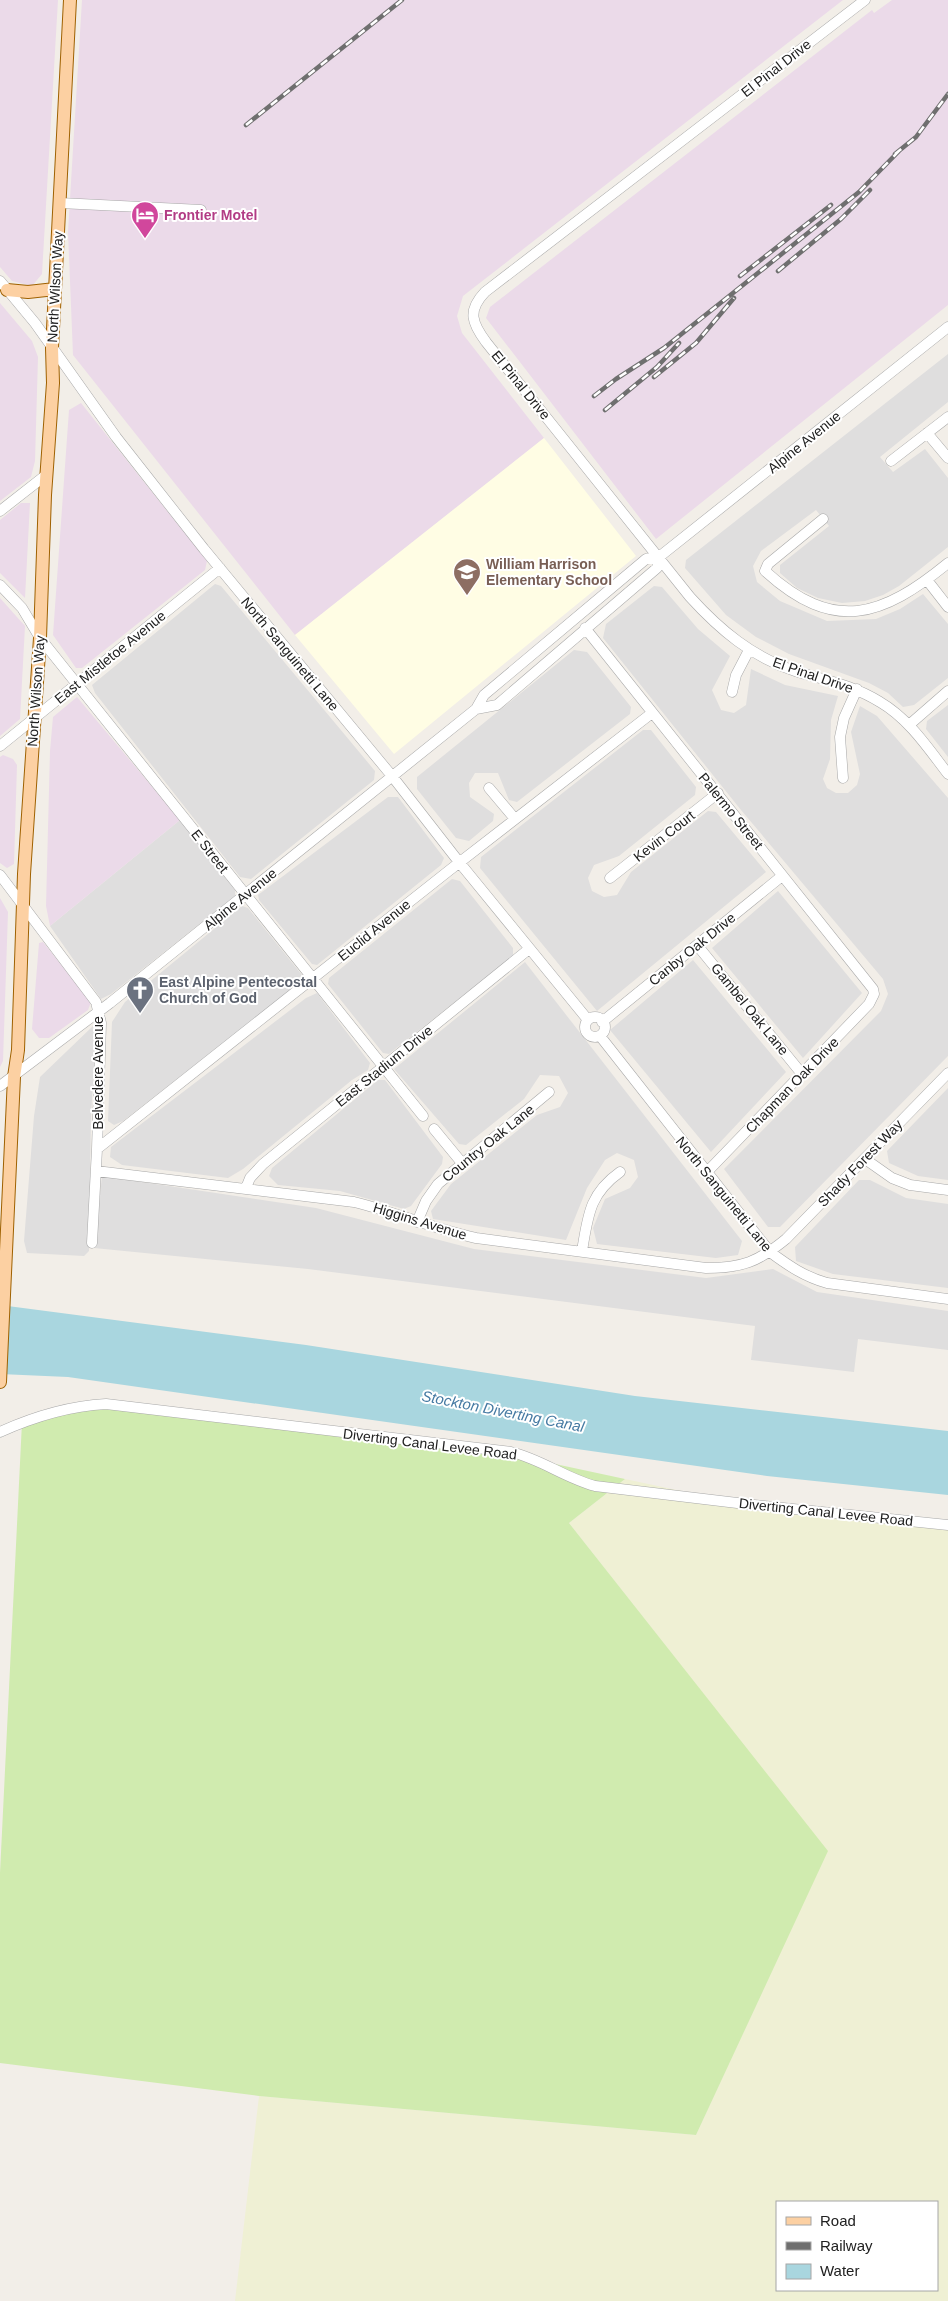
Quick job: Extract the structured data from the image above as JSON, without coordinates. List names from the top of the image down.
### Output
{
  "streets": {
    "main road": ["North Wilson Way"],
    "street": [
      "El Pinal Drive",
      "Alpine Avenue",
      "North Sanguinetti Lane",
      "East Mistletoe Avenue",
      "Palermo Street",
      "Kevin Court",
      "E Street",
      "Euclid Avenue",
      "Canby Oak Drive",
      "Gambel Oak Lane",
      "East Stadium Drive",
      "Belvedere Avenue",
      "Chapman Oak Drive",
      "Country Oak Lane",
      "Shady Forest Way",
      "Higgins Avenue",
      "Diverting Canal Levee Road"
    ]
  },
  "crossings": [
    ["El Pinal Drive", "Alpine Avenue"],
    ["North Wilson Way", "Alpine Avenue"],
    ["North Wilson Way", "North Sanguinetti Lane"],
    ["North Wilson Way", "East Mistletoe Avenue"],
    ["North Wilson Way", "E Street"],
    ["North Wilson Way", "Belvedere Avenue"],
    ["Alpine Avenue", "North Sanguinetti Lane"],
    ["Alpine Avenue", "Palermo Street"],
    ["Alpine Avenue", "E Street"],
    ["Alpine Avenue", "Belvedere Avenue"],
    ["North Sanguinetti Lane", "East Mistletoe Avenue"],
    ["North Sanguinetti Lane", "Euclid Avenue"],
    ["North Sanguinetti Lane", "Canby Oak Drive"],
    ["North Sanguinetti Lane", "East Stadium Drive"],
    ["North Sanguinetti Lane", "Chapman Oak Drive"],
    ["North Sanguinetti Lane", "Shady Forest Way"],
    ["North Sanguinetti Lane", "Higgins Avenue"],
    ["East Mistletoe Avenue", "E Street"],
    ["Palermo Street", "Kevin Court"],
    ["Palermo Street", "Euclid Avenue"],
    ["Palermo Street", "Canby Oak Drive"],
    ["Palermo Street", "Chapman Oak Drive"],
    ["E Street", "Euclid Avenue"],
    ["E Street", "East Stadium Drive"],
    ["Euclid Avenue", "Belvedere Avenue"],
    ["Canby Oak Drive", "Gambel Oak Lane"],
    ["Gambel Oak Lane", "Chapman Oak Drive"],
    ["East Stadium Drive", "Higgins Avenue"],
    ["Belvedere Avenue", "Higgins Avenue"],
    ["Country Oak Lane", "Higgins Avenue"],
    ["Shady Forest Way", "Higgins Avenue"]
  ],
  "water": ["Stockton Diverting Canal"],
  "places": {
    "hotel": ["Frontier Motel"],
    "school or university": ["William Harrison Elementary School"],
    "church": ["East Alpine Pentecostal Church of God"]
  },
  "legend": ["Road", "Railway", "Water"]
}
